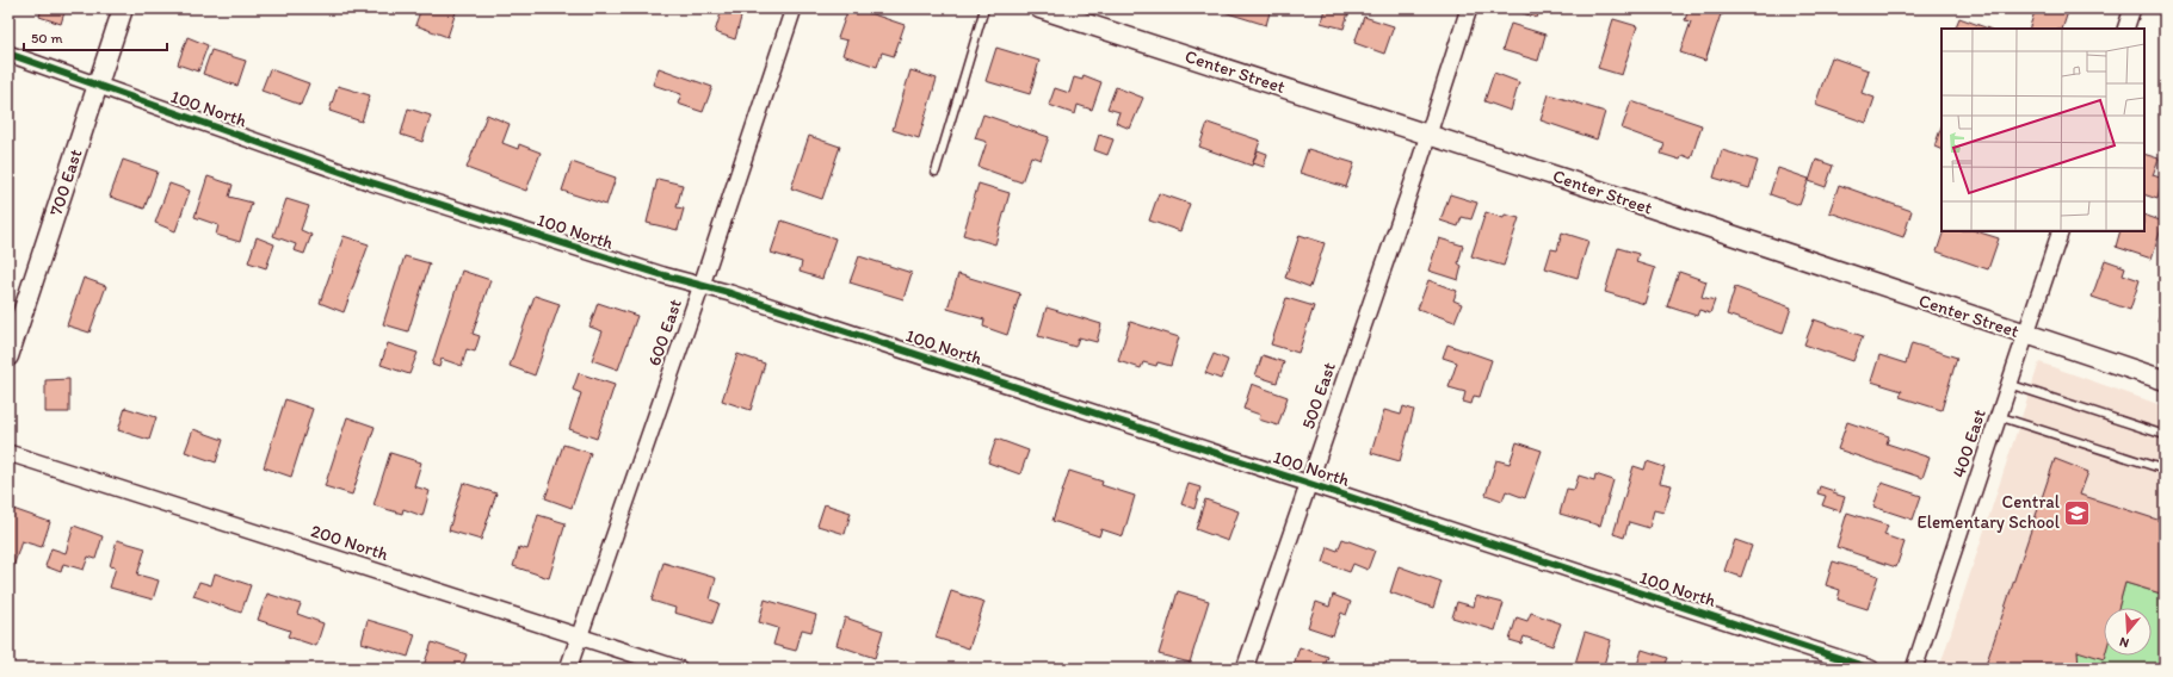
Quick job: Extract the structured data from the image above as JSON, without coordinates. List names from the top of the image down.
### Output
{
  "streets": {
    "street": [
      "Center Street",
      "100 North",
      "700 East",
      "600 East",
      "500 East",
      "400 East",
      "200 North"
    ]
  },
  "crossings": [
    ["Center Street", "500 East"],
    ["Center Street", "400 East"],
    ["100 North", "700 East"],
    ["100 North", "600 East"],
    ["100 North", "500 East"],
    ["600 East", "200 North"]
  ],
  "places": {
    "school or university": ["Central Elementary School"]
  },
  "scale_bar": "50 m",
  "north": "bottom"
}
